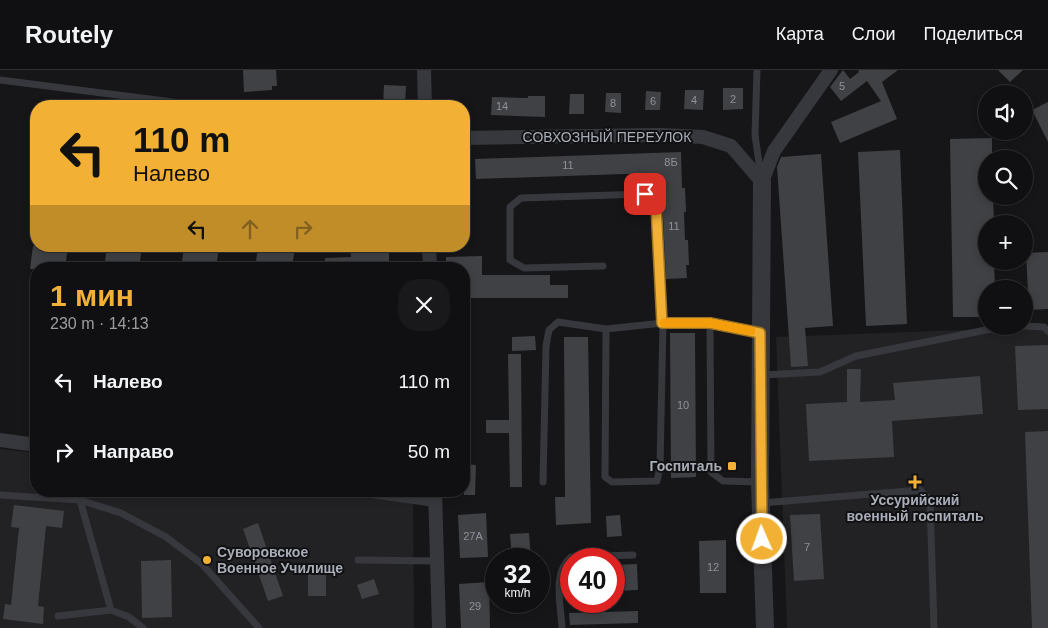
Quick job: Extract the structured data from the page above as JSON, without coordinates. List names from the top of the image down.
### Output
{
  "streets": {
    "street": ["СОВХОЗНЫЙ ПЕРЕУЛОК"]
  },
  "places": {
    "transit": ["Госпиталь"],
    "health": ["Уссурийский военный госпиталь"],
    "other": ["Суворовское Военное Училище"]
  },
  "house_numbers": [
    "5",
    "2",
    "4",
    "6",
    "8",
    "14",
    "8Б",
    "11",
    "11",
    "10",
    "27А",
    "7",
    "12",
    "29"
  ],
  "page": {
    "header": "Routely",
    "nav": ["Карта", "Слои", "Поделиться"],
    "map_buttons": ["+", "−"],
    "turn": ["110 m", "Налево"],
    "heading": ["1 мин", "230 m · 14:13"],
    "list": [
      {
        "name": "Налево",
        "value": "110 m"
      },
      {
        "name": "Направо",
        "value": "50 m"
      }
    ],
    "speed": "32 km/h",
    "limit": "40"
  }
}
